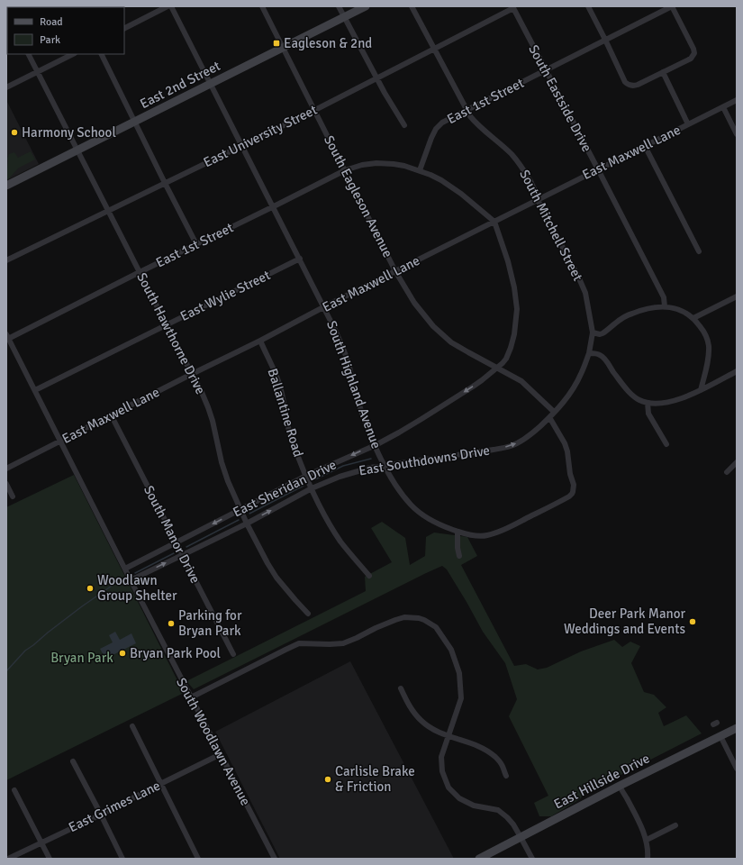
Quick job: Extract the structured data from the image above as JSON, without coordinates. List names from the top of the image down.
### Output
{
  "streets": {
    "street": [
      "East 2nd Street",
      "South Eastside Drive",
      "East 1st Street",
      "East University Street",
      "East Maxwell Lane",
      "South Eagleson Avenue",
      "South Mitchell Street",
      "East Wylie Street",
      "South Hawthorne Drive",
      "South Highland Avenue",
      "Ballantine Road",
      "East Southdowns Drive",
      "East Sheridan Drive",
      "South Manor Drive",
      "South Woodlawn Avenue",
      "East Hillside Drive",
      "East Grimes Lane"
    ]
  },
  "crossings": [
    ["East 2nd Street", "South Eagleson Avenue"],
    ["East 2nd Street", "South Hawthorne Drive"],
    ["East 2nd Street", "South Highland Avenue"],
    ["South Eastside Drive", "East 1st Street"],
    ["South Eastside Drive", "East University Street"],
    ["South Eastside Drive", "East Maxwell Lane"],
    ["South Eastside Drive", "South Mitchell Street"],
    ["South Eastside Drive", "East Southdowns Drive"],
    ["East 1st Street", "East Maxwell Lane"],
    ["East 1st Street", "South Eagleson Avenue"],
    ["East 1st Street", "South Mitchell Street"],
    ["East 1st Street", "South Hawthorne Drive"],
    ["East 1st Street", "South Highland Avenue"],
    ["East 1st Street", "East Sheridan Drive"],
    ["East 1st Street", "South Woodlawn Avenue"],
    ["East University Street", "South Eagleson Avenue"],
    ["East University Street", "South Mitchell Street"],
    ["East University Street", "South Hawthorne Drive"],
    ["East University Street", "South Highland Avenue"],
    ["East Maxwell Lane", "South Eagleson Avenue"],
    ["East Maxwell Lane", "South Mitchell Street"],
    ["East Maxwell Lane", "South Hawthorne Drive"],
    ["East Maxwell Lane", "South Highland Avenue"],
    ["East Maxwell Lane", "Ballantine Road"],
    ["East Maxwell Lane", "East Sheridan Drive"],
    ["East Maxwell Lane", "South Manor Drive"],
    ["East Maxwell Lane", "South Woodlawn Avenue"],
    ["South Eagleson Avenue", "East Southdowns Drive"],
    ["South Eagleson Avenue", "East Sheridan Drive"],
    ["South Mitchell Street", "East Southdowns Drive"],
    ["East Wylie Street", "South Hawthorne Drive"],
    ["East Wylie Street", "South Highland Avenue"],
    ["East Wylie Street", "South Woodlawn Avenue"],
    ["South Hawthorne Drive", "East Southdowns Drive"],
    ["South Hawthorne Drive", "East Sheridan Drive"],
    ["South Highland Avenue", "East Southdowns Drive"],
    ["South Highland Avenue", "East Sheridan Drive"],
    ["Ballantine Road", "East Southdowns Drive"],
    ["Ballantine Road", "East Sheridan Drive"],
    ["East Southdowns Drive", "South Manor Drive"],
    ["East Southdowns Drive", "South Woodlawn Avenue"],
    ["East Sheridan Drive", "South Manor Drive"],
    ["East Sheridan Drive", "South Woodlawn Avenue"],
    ["South Woodlawn Avenue", "East Grimes Lane"]
  ],
  "one_way": ["East Southdowns Drive", "East Sheridan Drive"],
  "parks": ["Bryan Park"],
  "places": {
    "transit": ["Eagleson & 2nd"],
    "other": [
      "Harmony School",
      "Woodlawn Group Shelter",
      "Deer Park Manor Weddings and Events",
      "Parking for Bryan Park",
      "Bryan Park Pool",
      "Carlisle Brake & Friction"
    ]
  },
  "legend": ["Road", "Park"]
}
